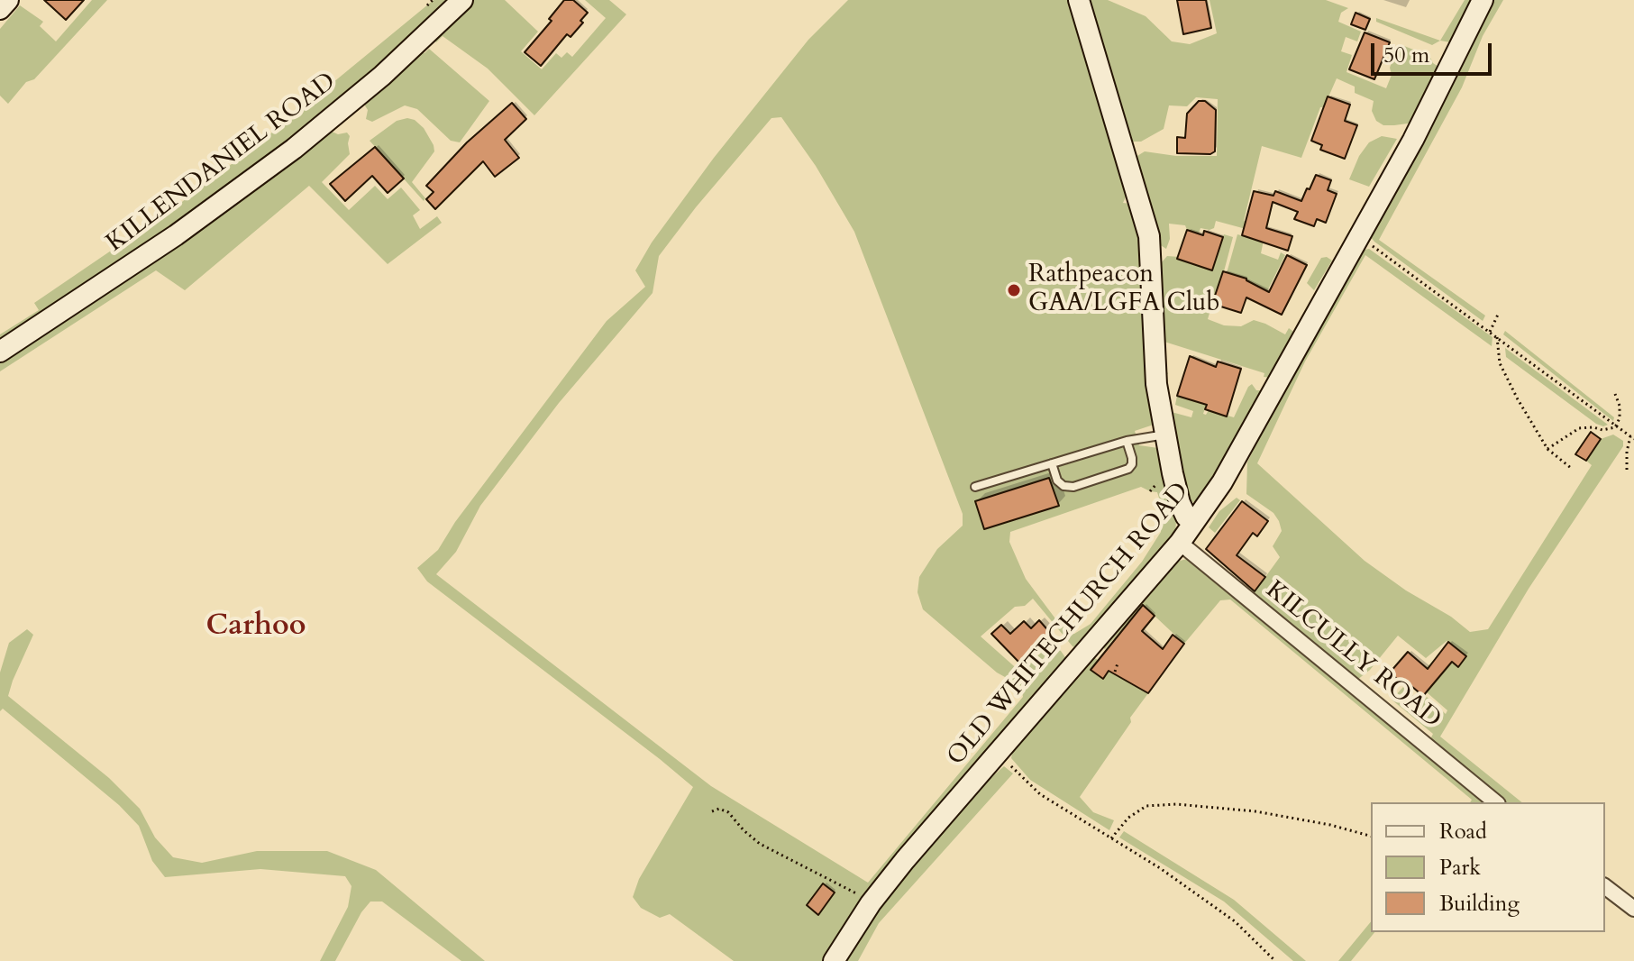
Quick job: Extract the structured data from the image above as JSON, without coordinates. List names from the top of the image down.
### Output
{
  "streets": {
    "street": ["KILLENDANIEL ROAD", "OLD WHITECHURCH ROAD", "KILCULLY ROAD"]
  },
  "crossings": [
    ["OLD WHITECHURCH ROAD", "KILCULLY ROAD"]
  ],
  "districts": ["Carhoo"],
  "places": ["Rathpeacon GAA/LGFA Club"],
  "legend": ["Road", "Park", "Building"],
  "scale_bar": "50 m"
}
